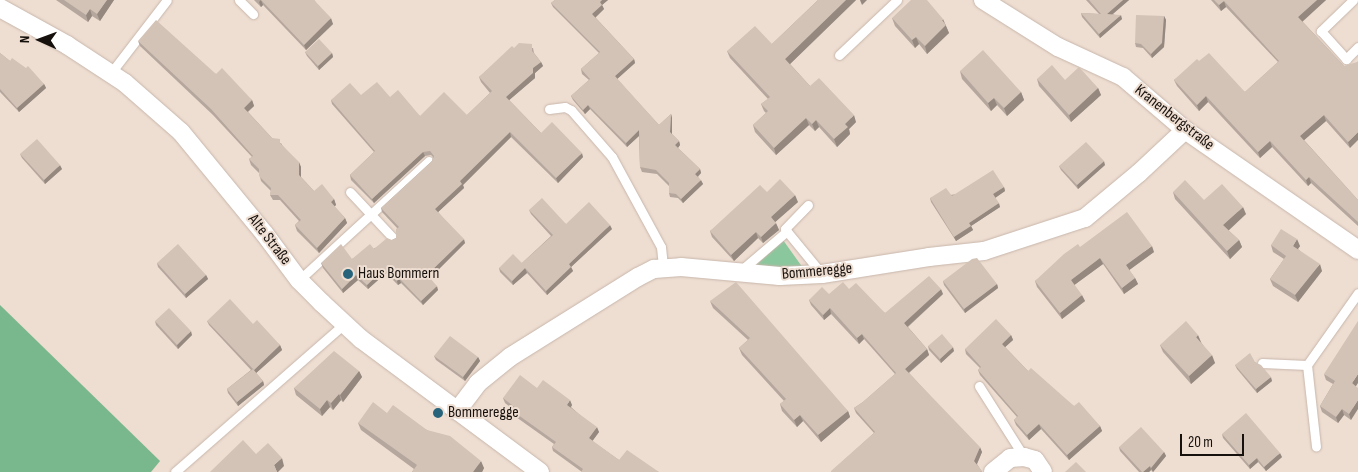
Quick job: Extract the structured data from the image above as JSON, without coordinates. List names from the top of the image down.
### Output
{
  "streets": {
    "street": ["Kranenbergstraße", "Alte Straße", "Bommeregge"]
  },
  "crossings": [
    ["Kranenbergstraße", "Bommeregge"],
    ["Alte Straße", "Bommeregge"]
  ],
  "places": ["Haus Bommern", "Bommeregge"],
  "scale_bar": "20 m",
  "north": "left"
}
